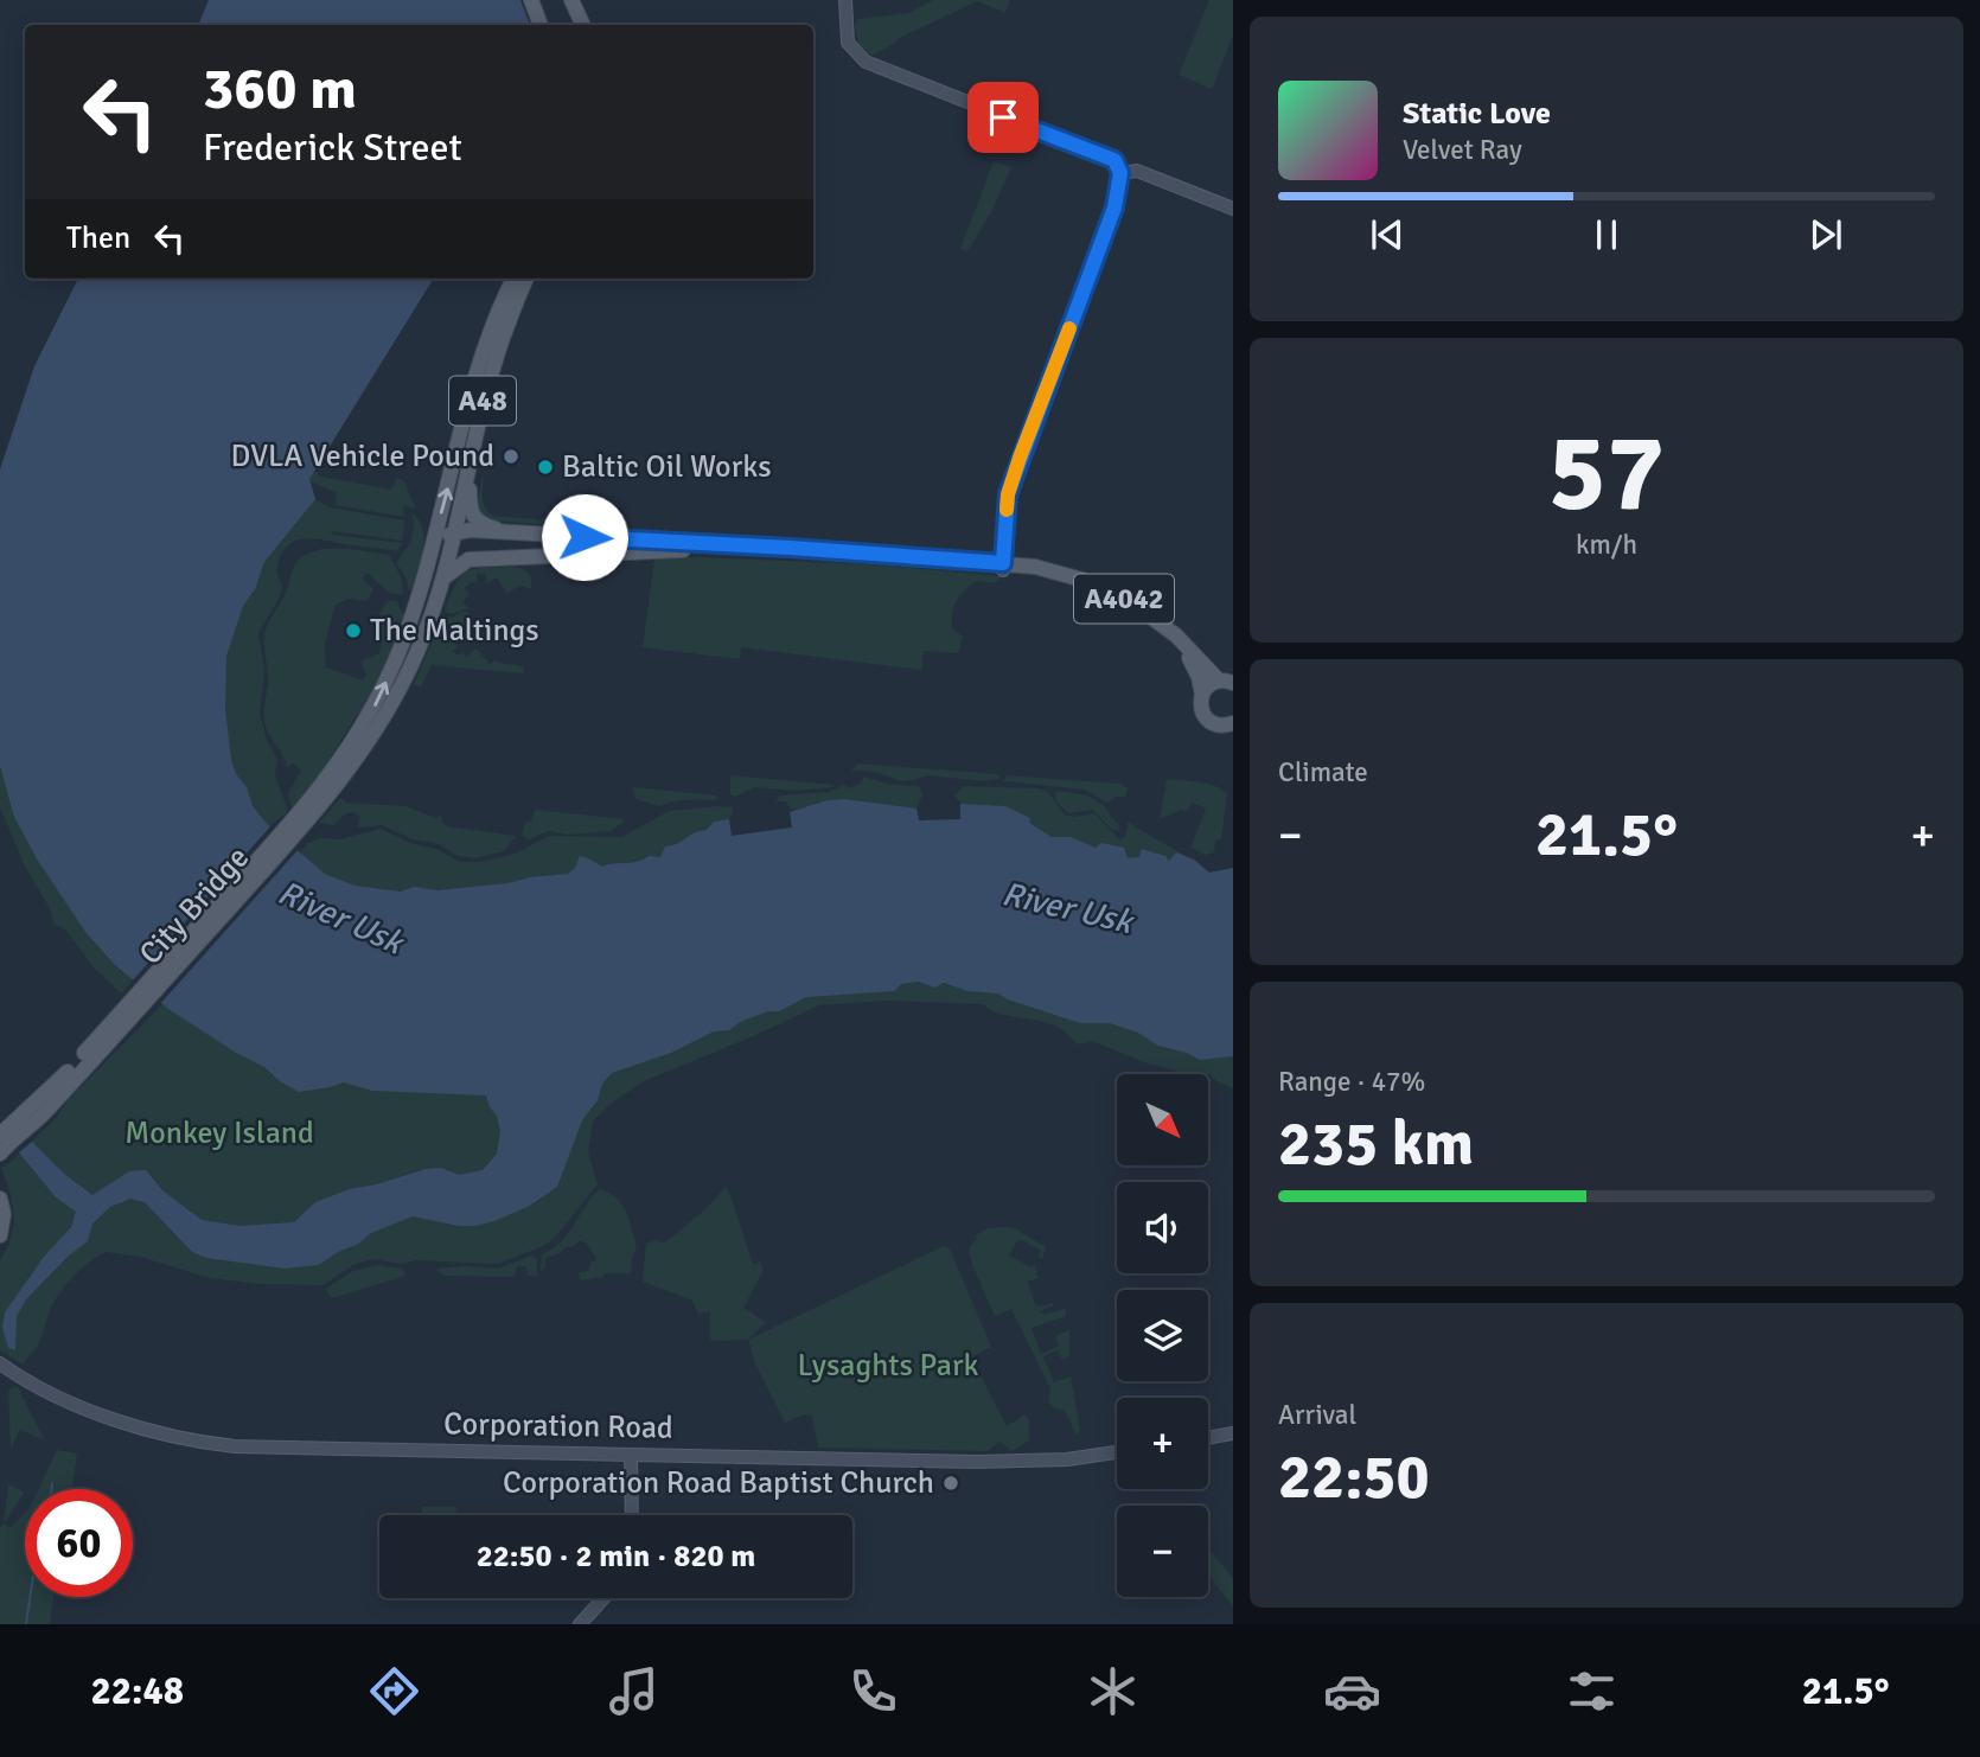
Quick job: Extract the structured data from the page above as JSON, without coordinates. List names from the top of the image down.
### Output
{
  "streets": {
    "main road": ["A48", "A4042", "City Bridge"],
    "street": ["Corporation Road"]
  },
  "crossings": [
    ["A48", "A4042"],
    ["A48", "City Bridge"]
  ],
  "water": ["River Usk"],
  "parks": ["Monkey Island", "Lysaghts Park"],
  "places": [
    "DVLA Vehicle Pound",
    "Baltic Oil Works",
    "The Maltings",
    "Corporation Road Baptist Church"
  ],
  "north": "bottom right",
  "page": {
    "turn": ["360 m", "Frederick Street"],
    "song": ["Static Love", "Velvet Ray"],
    "then": "Then",
    "tile": [
      ["57", "km/h"],
      "Climate",
      ["Range · 47%", "235 km"],
      ["Arrival", "22:50"]
    ],
    "heat": ["−", "21.5°", "+"],
    "map_buttons": ["+", "−"],
    "limit": "60",
    "trip": "22:50 · 2 min · 820 m",
    "tabs": ["22:48", "21.5°"]
  }
}
